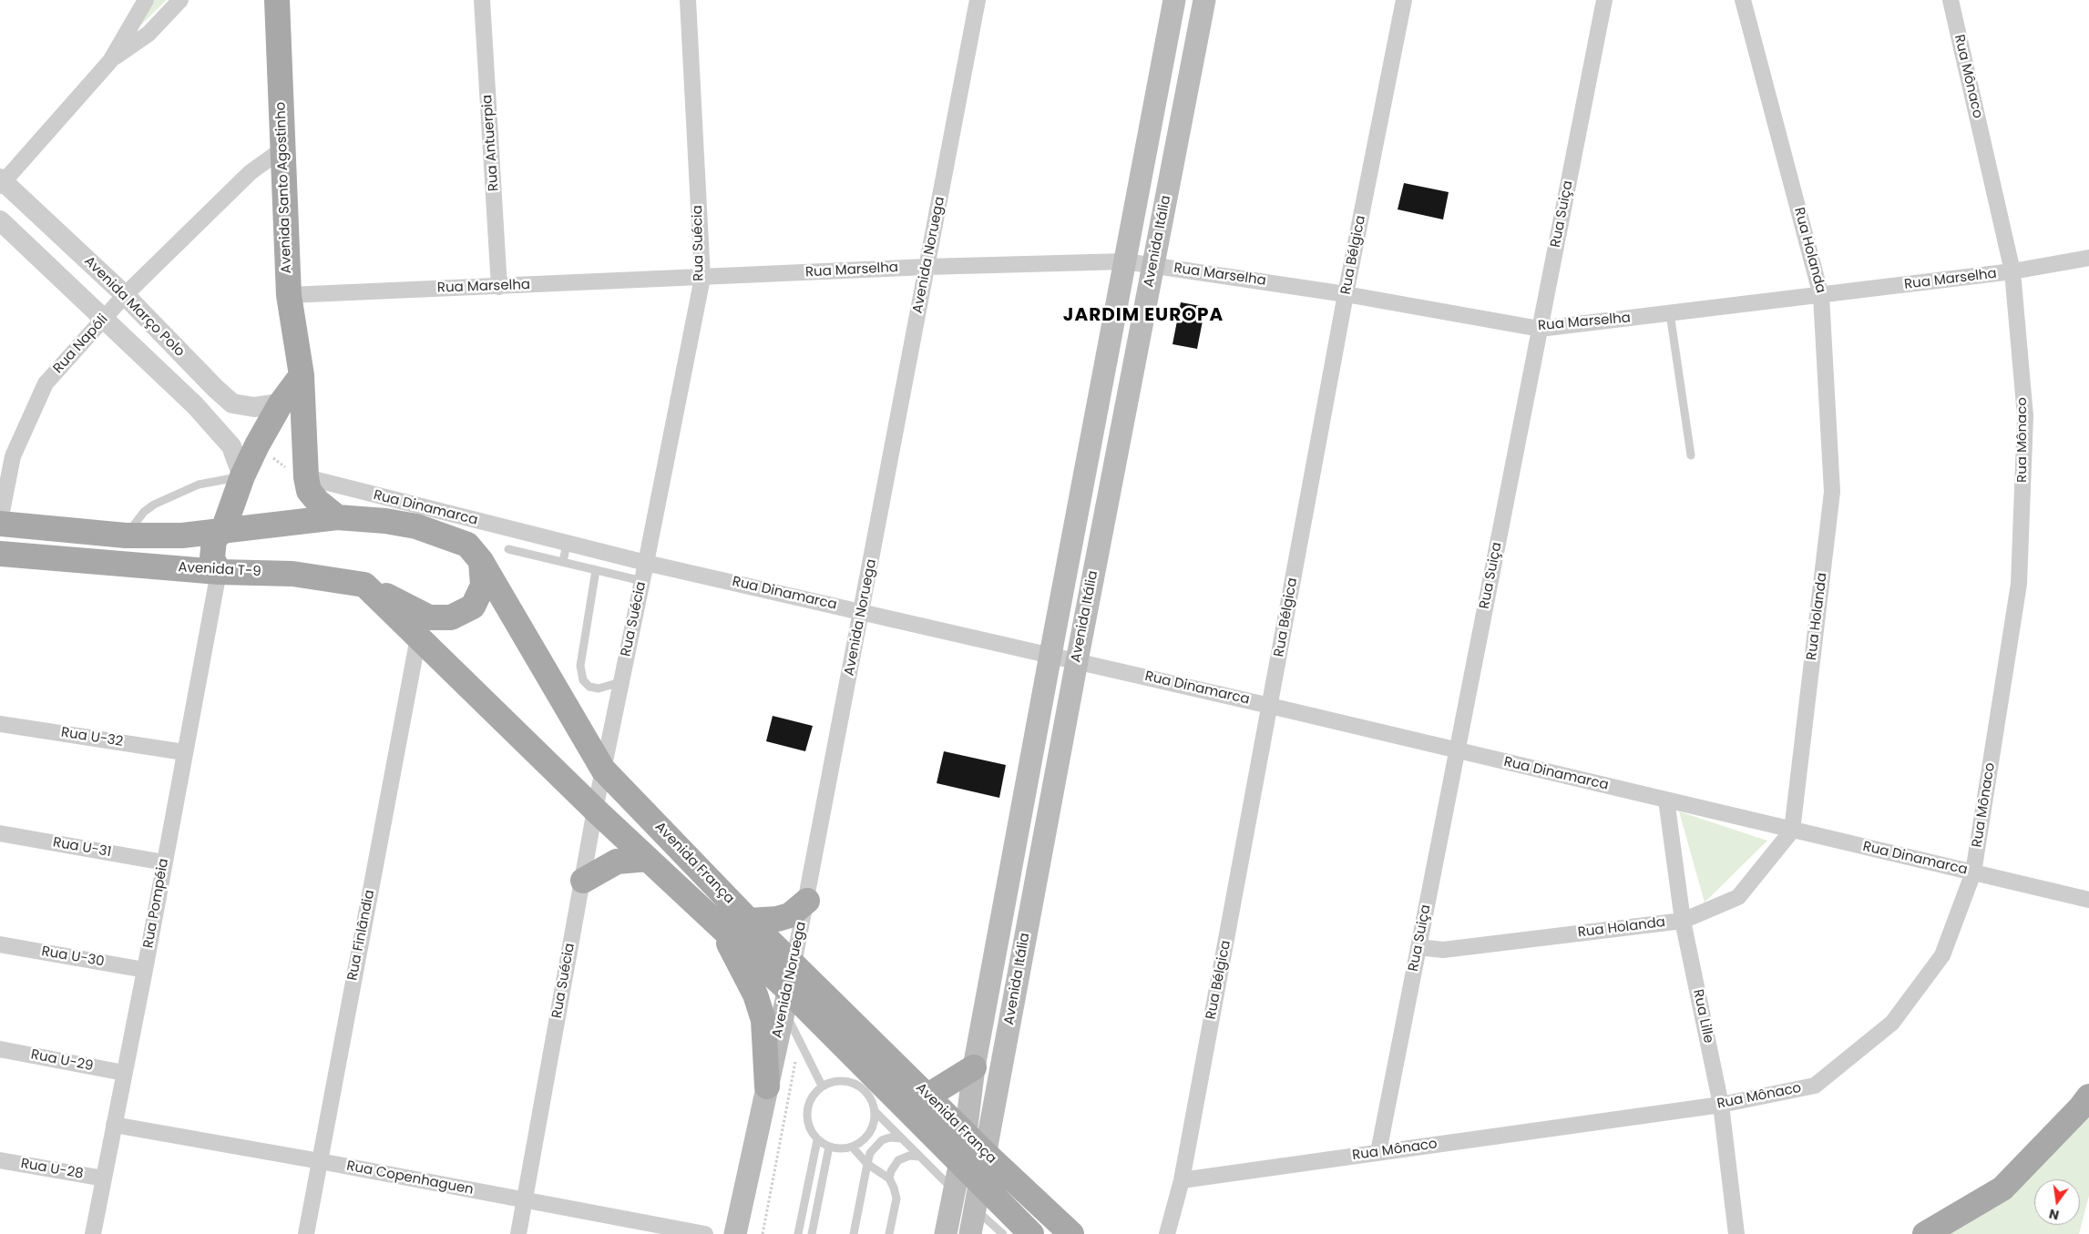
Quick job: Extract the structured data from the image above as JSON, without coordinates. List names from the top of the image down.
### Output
{
  "streets": {
    "main road": [
      "Avenida Santo Agostinho",
      "Avenida Itália",
      "Avenida Noruega",
      "Avenida T-9",
      "Avenida França"
    ],
    "street": [
      "Rua Mônaco",
      "Rua Antuerpia",
      "Rua Suiça",
      "Rua Suécia",
      "Rua Holanda",
      "Rua Bélgica",
      "Rua Marselha",
      "Avenida Março Polo",
      "Rua Napóli",
      "Rua Dinamarca",
      "Rua U-32",
      "Rua U-31",
      "Rua Pompéia",
      "Rua Finlândia",
      "Rua U-30",
      "Rua Lille",
      "Rua U-29",
      "Rua U-28",
      "Rua Copenhaguen"
    ]
  },
  "crossings": [
    ["Rua Mônaco", "Rua Suiça"],
    ["Rua Mônaco", "Rua Bélgica"],
    ["Rua Mônaco", "Rua Marselha"],
    ["Rua Mônaco", "Rua Dinamarca"],
    ["Rua Mônaco", "Rua Lille"],
    ["Rua Antuerpia", "Rua Marselha"],
    ["Avenida Santo Agostinho", "Rua Marselha"],
    ["Avenida Santo Agostinho", "Rua Napóli"],
    ["Avenida Santo Agostinho", "Rua Dinamarca"],
    ["Avenida Santo Agostinho", "Avenida França"],
    ["Rua Suiça", "Rua Holanda"],
    ["Rua Suiça", "Rua Marselha"],
    ["Rua Suiça", "Rua Dinamarca"],
    ["Avenida Itália", "Rua Marselha"],
    ["Avenida Itália", "Rua Dinamarca"],
    ["Avenida Itália", "Avenida França"],
    ["Rua Suécia", "Rua Marselha"],
    ["Rua Suécia", "Rua Dinamarca"],
    ["Rua Suécia", "Avenida França"],
    ["Rua Suécia", "Rua Copenhaguen"],
    ["Rua Holanda", "Rua Marselha"],
    ["Rua Holanda", "Rua Dinamarca"],
    ["Rua Holanda", "Rua Lille"],
    ["Avenida Noruega", "Rua Marselha"],
    ["Avenida Noruega", "Rua Dinamarca"],
    ["Avenida Noruega", "Avenida França"],
    ["Rua Bélgica", "Rua Marselha"],
    ["Rua Bélgica", "Rua Dinamarca"],
    ["Avenida Março Polo", "Rua Napóli"],
    ["Rua Dinamarca", "Rua Lille"],
    ["Avenida T-9", "Avenida França"],
    ["Avenida T-9", "Rua Pompéia"],
    ["Rua U-32", "Rua Pompéia"],
    ["Rua U-31", "Rua Pompéia"],
    ["Avenida França", "Rua Finlândia"],
    ["Rua Pompéia", "Rua U-30"],
    ["Rua Pompéia", "Rua U-29"],
    ["Rua Pompéia", "Rua U-28"],
    ["Rua Pompéia", "Rua Copenhaguen"],
    ["Rua Finlândia", "Rua Copenhaguen"]
  ],
  "districts": ["JARDIM EUROPA"],
  "north": "bottom"
}
